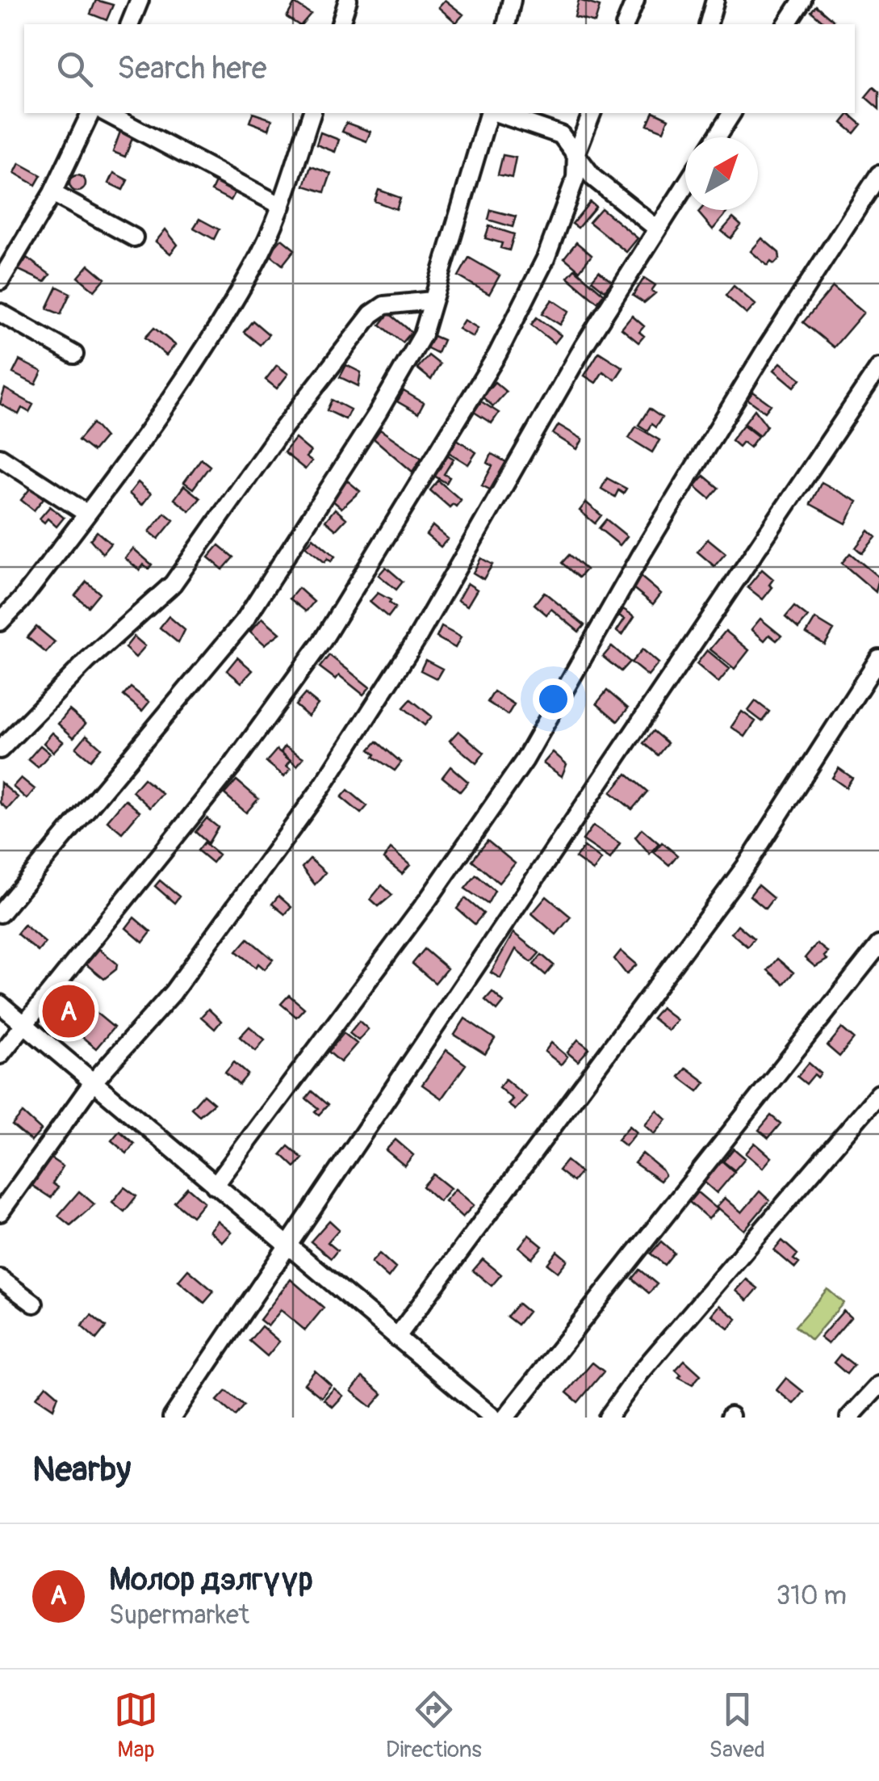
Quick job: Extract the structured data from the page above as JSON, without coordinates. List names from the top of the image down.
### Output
{
  "north": "top right",
  "page": {
    "search": "Search here",
    "pins": "A",
    "heading": "Nearby",
    "list": [
      {
        "mark": "A",
        "name": "Молор дэлгүүр",
        "note": "Supermarket",
        "value": "310 m"
      }
    ],
    "nav": ["Map", "Directions", "Saved"]
  }
}
